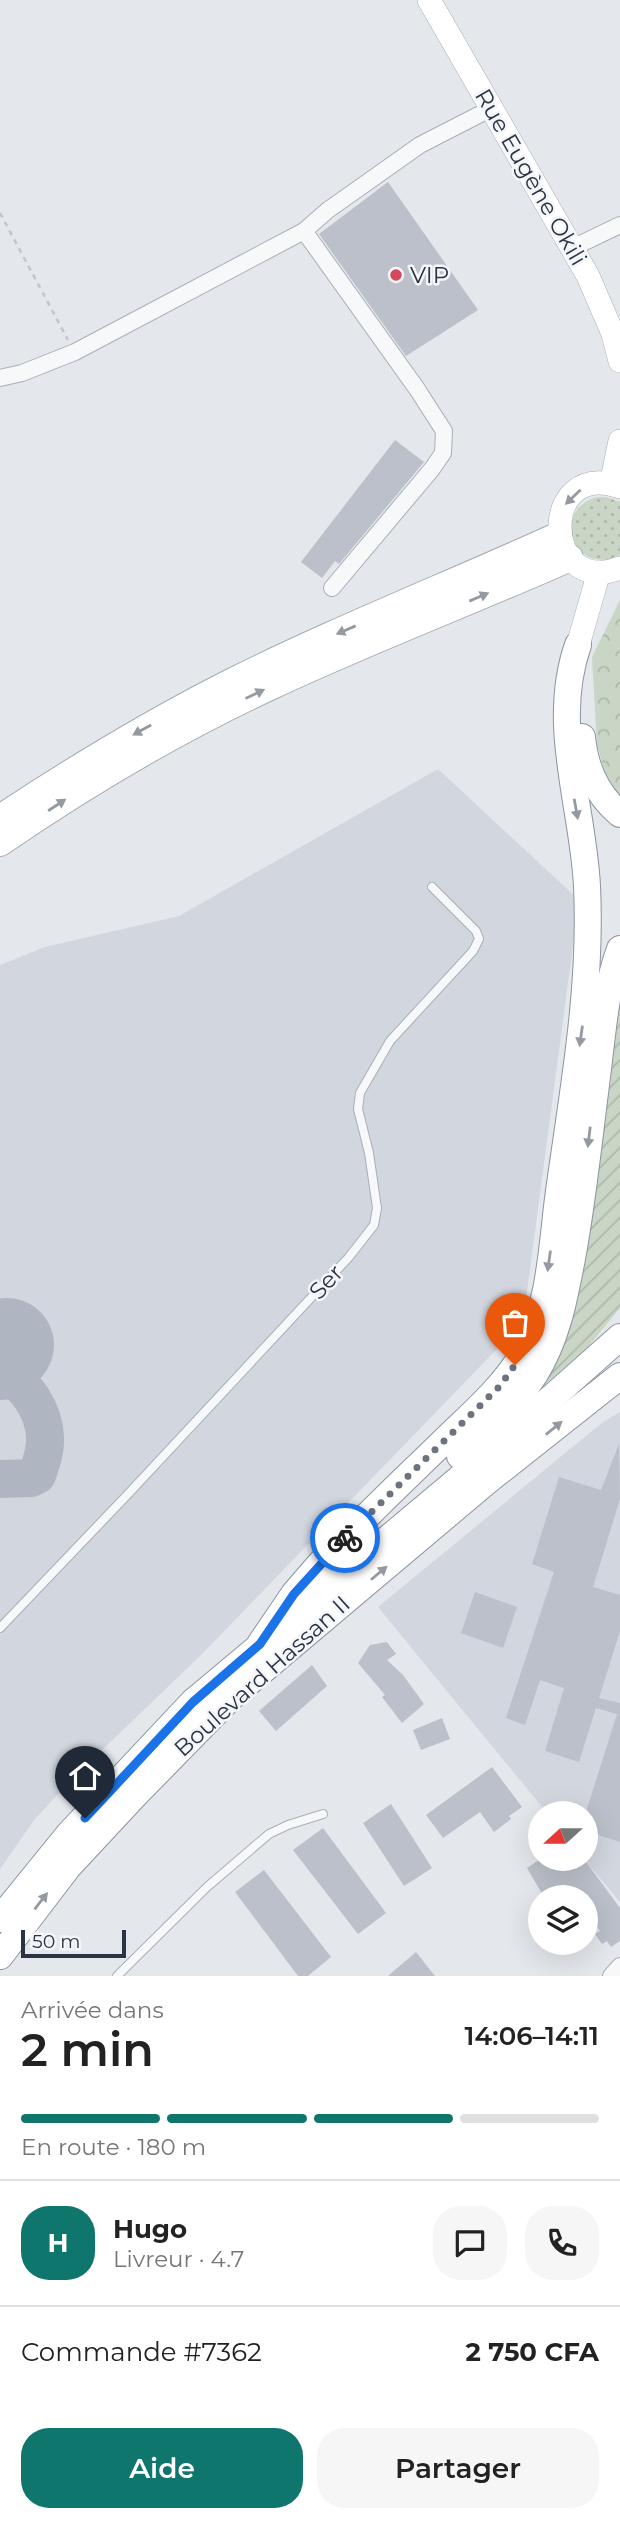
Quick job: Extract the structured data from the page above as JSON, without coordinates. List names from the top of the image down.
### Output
{
  "streets": {
    "main road": ["Rue Eugène Okili", "Boulevard Hassan II"],
    "lane": ["Ser"]
  },
  "places": ["VIP"],
  "scale_bar": "50 m",
  "north": "left",
  "page": {
    "scale": "50 m",
    "heading": ["2 min", "Arrivée dans", "14:06–14:11"],
    "panel": [
      "Hugo",
      "Livreur · 4.7",
      "Commande #7362",
      "2 750 CFA"
    ],
    "bar": "En route · 180 m",
    "round": "H",
    "buttons": ["Aide", "Partager"]
  }
}
